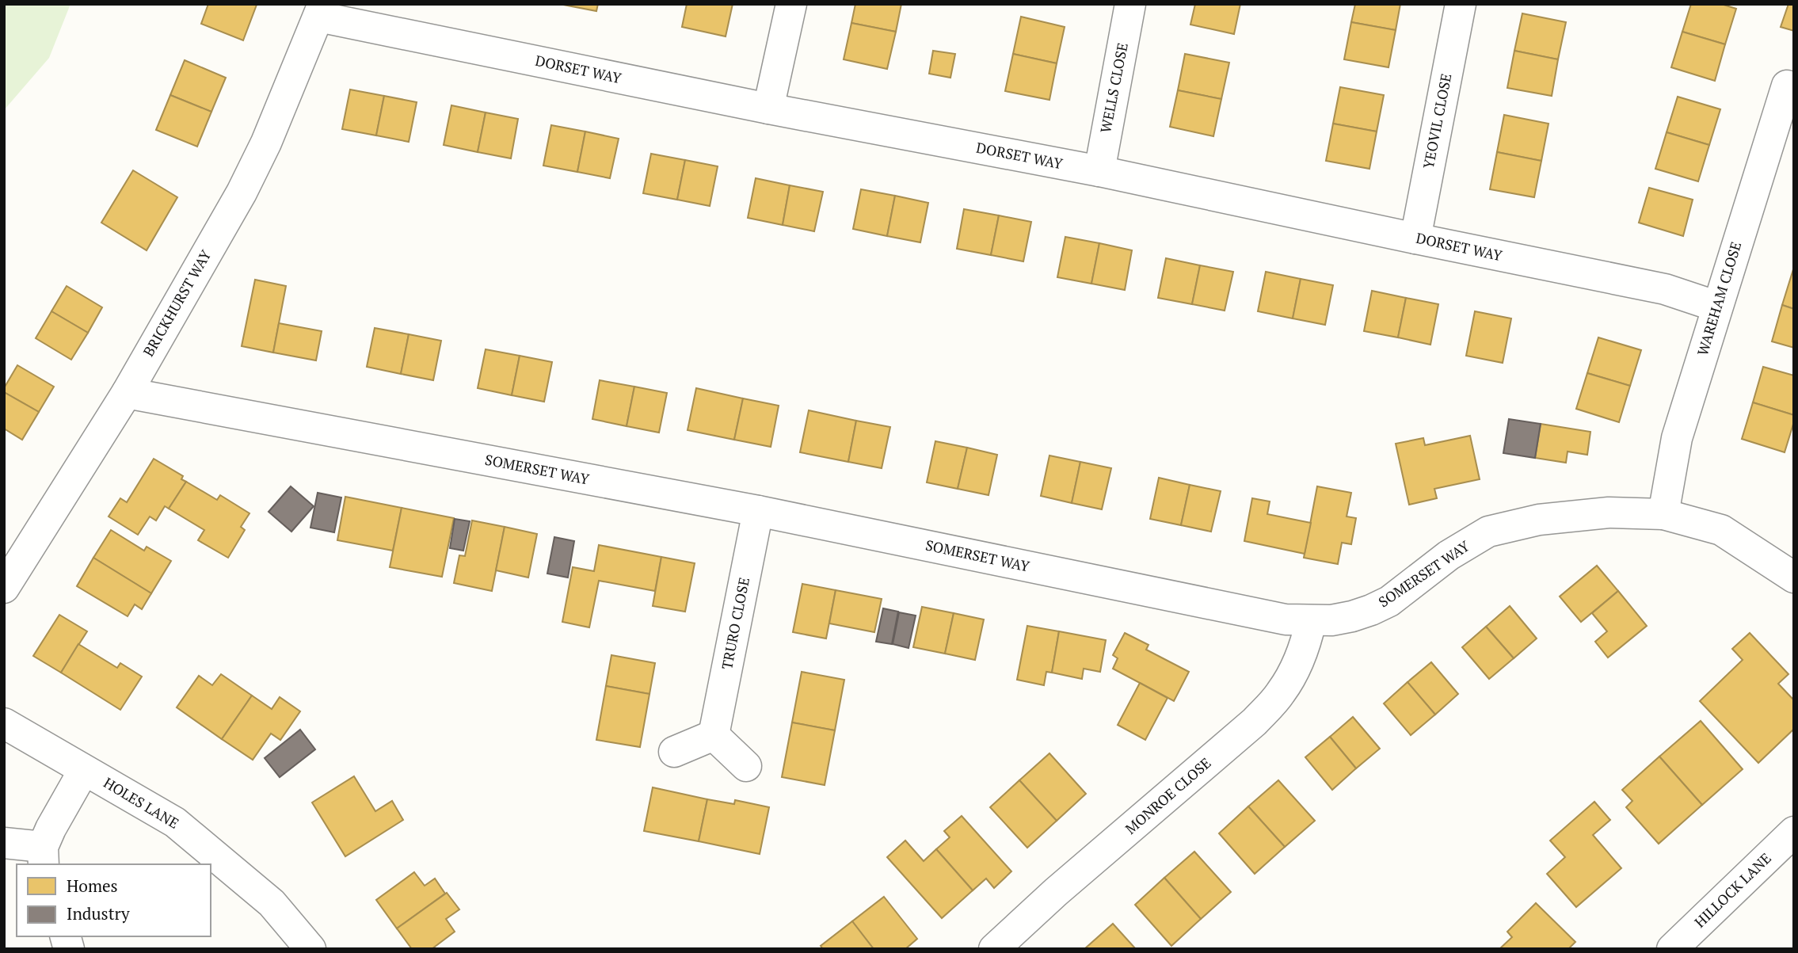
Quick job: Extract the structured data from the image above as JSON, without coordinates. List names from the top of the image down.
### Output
{
  "streets": {
    "street": [
      "DORSET WAY",
      "WELLS CLOSE",
      "YEOVIL CLOSE",
      "WAREHAM CLOSE",
      "BRICKHURST WAY",
      "SOMERSET WAY",
      "TRURO CLOSE",
      "MONROE CLOSE",
      "HOLES LANE",
      "HILLOCK LANE"
    ]
  },
  "crossings": [
    ["DORSET WAY", "WELLS CLOSE"],
    ["DORSET WAY", "YEOVIL CLOSE"],
    ["DORSET WAY", "WAREHAM CLOSE"],
    ["DORSET WAY", "BRICKHURST WAY"],
    ["WAREHAM CLOSE", "SOMERSET WAY"],
    ["BRICKHURST WAY", "SOMERSET WAY"],
    ["SOMERSET WAY", "TRURO CLOSE"],
    ["SOMERSET WAY", "MONROE CLOSE"]
  ],
  "legend": ["Homes", "Industry"]
}
